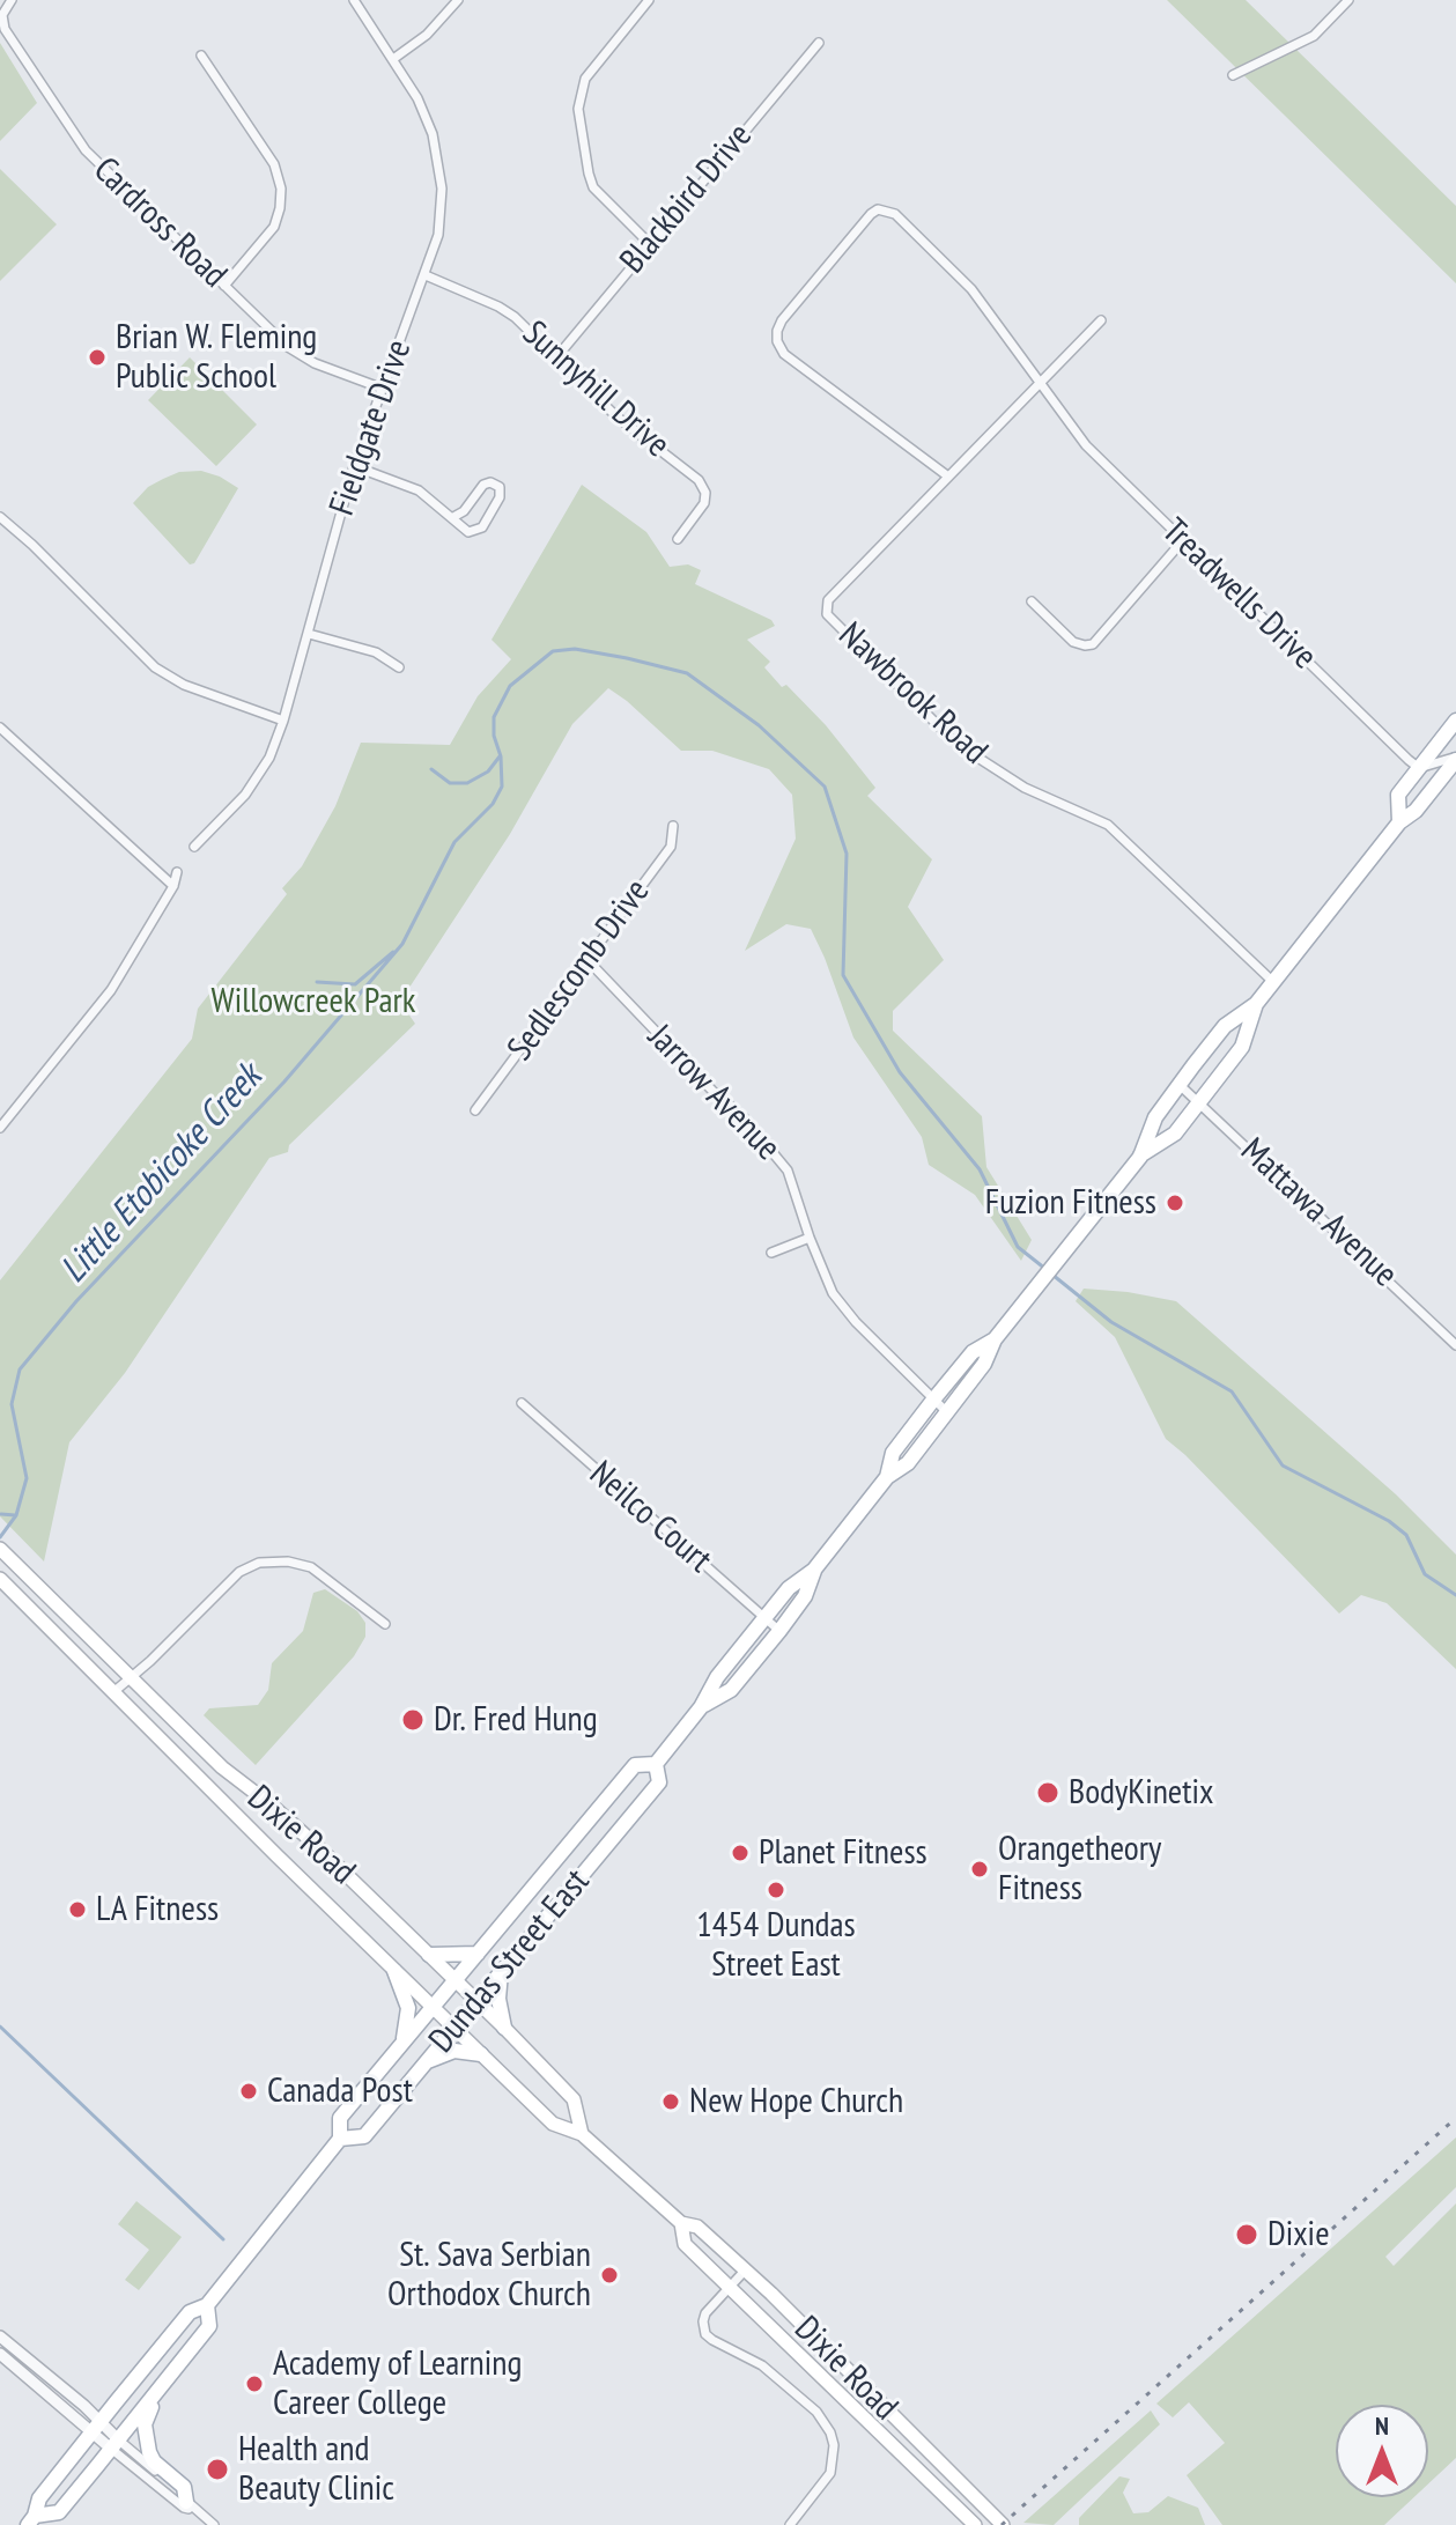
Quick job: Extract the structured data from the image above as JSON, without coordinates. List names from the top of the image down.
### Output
{
  "streets": {
    "main road": ["Dixie Road", "Dundas Street East"],
    "street": [
      "Blackbird Drive",
      "Cardross Road",
      "Sunnyhill Drive",
      "Fieldgate Drive",
      "Treadwells Drive",
      "Nawbrook Road",
      "Sedlescomb Drive",
      "Jarrow Avenue",
      "Mattawa Avenue",
      "Neilco Court"
    ]
  },
  "crossings": [
    ["Blackbird Drive", "Sunnyhill Drive"],
    ["Cardross Road", "Fieldgate Drive"],
    ["Sunnyhill Drive", "Fieldgate Drive"],
    ["Treadwells Drive", "Nawbrook Road"],
    ["Treadwells Drive", "Dundas Street East"],
    ["Nawbrook Road", "Dundas Street East"],
    ["Sedlescomb Drive", "Jarrow Avenue"],
    ["Jarrow Avenue", "Dundas Street East"],
    ["Mattawa Avenue", "Dundas Street East"],
    ["Neilco Court", "Dundas Street East"],
    ["Dixie Road", "Dundas Street East"]
  ],
  "water": ["Little Etobicoke Creek"],
  "parks": ["Willowcreek Park"],
  "places": [
    "Brian W. Fleming Public School",
    "Fuzion Fitness",
    "Dr. Fred Hung",
    "BodyKinetix",
    "Planet Fitness",
    "Orangetheory Fitness",
    "1454 Dundas Street East",
    "LA Fitness",
    "Canada Post",
    "New Hope Church",
    "Dixie",
    "St. Sava Serbian Orthodox Church",
    "Academy of Learning Career College",
    "Health and Beauty Clinic"
  ],
  "north": "top"
}
